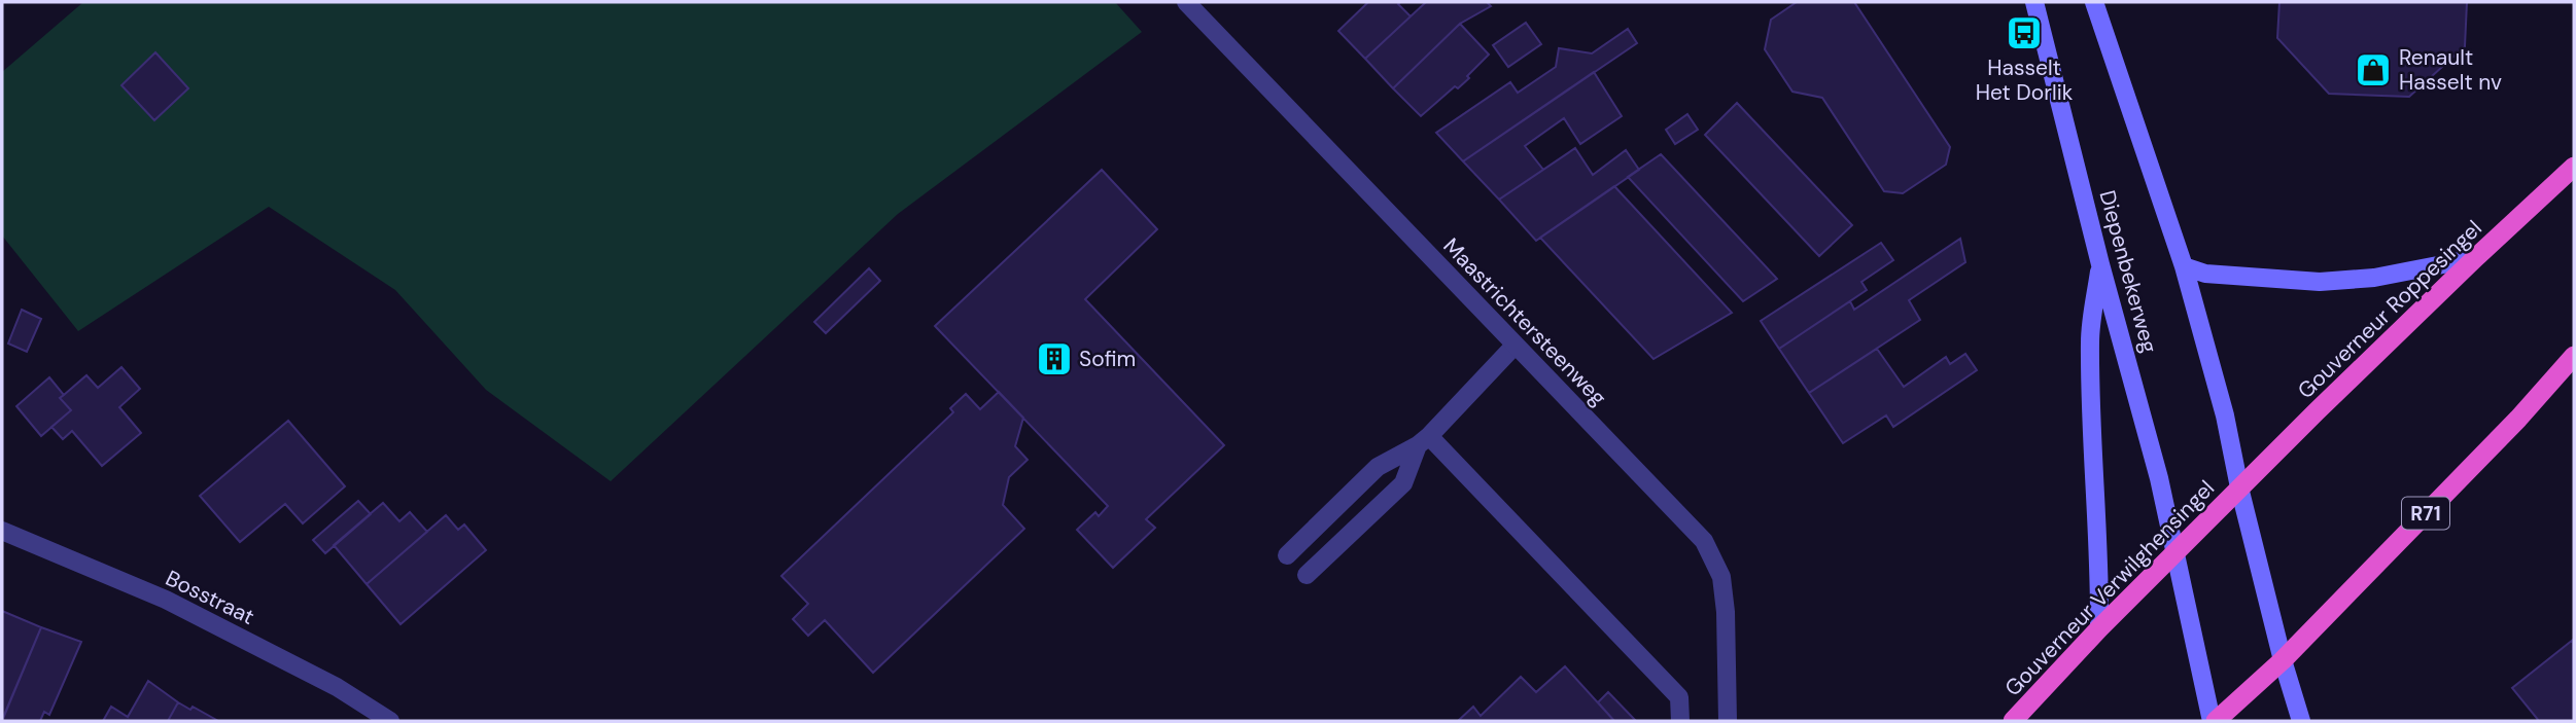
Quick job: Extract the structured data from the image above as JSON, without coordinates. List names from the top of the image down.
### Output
{
  "streets": {
    "highway": ["Gouverneur Roppesingel", "R71", "Gouverneur Verwilghensingel"],
    "main road": ["Diepenbekerweg"],
    "street": ["Maastrichtersteenweg", "Bosstraat"]
  },
  "crossings": [
    ["Diepenbekerweg", "Gouverneur Verwilghensingel"],
    ["Gouverneur Roppesingel", "Gouverneur Verwilghensingel"]
  ],
  "places": {
    "bus stop": ["Hasselt Het Dorlik"],
    "shop": ["Renault Hasselt nv"],
    "building": ["Sofim"]
  }
}
